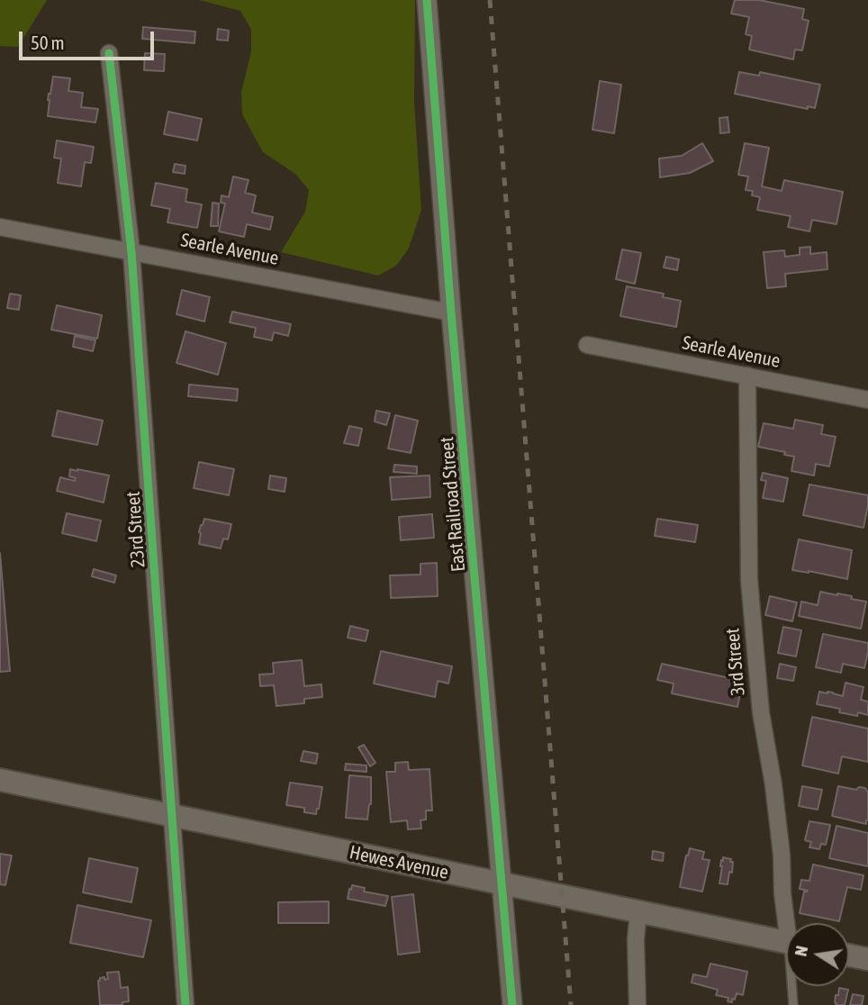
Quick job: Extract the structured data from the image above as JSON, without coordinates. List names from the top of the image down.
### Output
{
  "streets": {
    "main road": ["Hewes Avenue"],
    "street": [
      "Searle Avenue",
      "East Railroad Street",
      "23rd Street",
      "3rd Street"
    ]
  },
  "crossings": [
    ["Searle Avenue", "East Railroad Street"],
    ["Searle Avenue", "23rd Street"],
    ["Searle Avenue", "3rd Street"],
    ["East Railroad Street", "Hewes Avenue"],
    ["23rd Street", "Hewes Avenue"]
  ],
  "scale_bar": "50 m",
  "north": "left"
}
